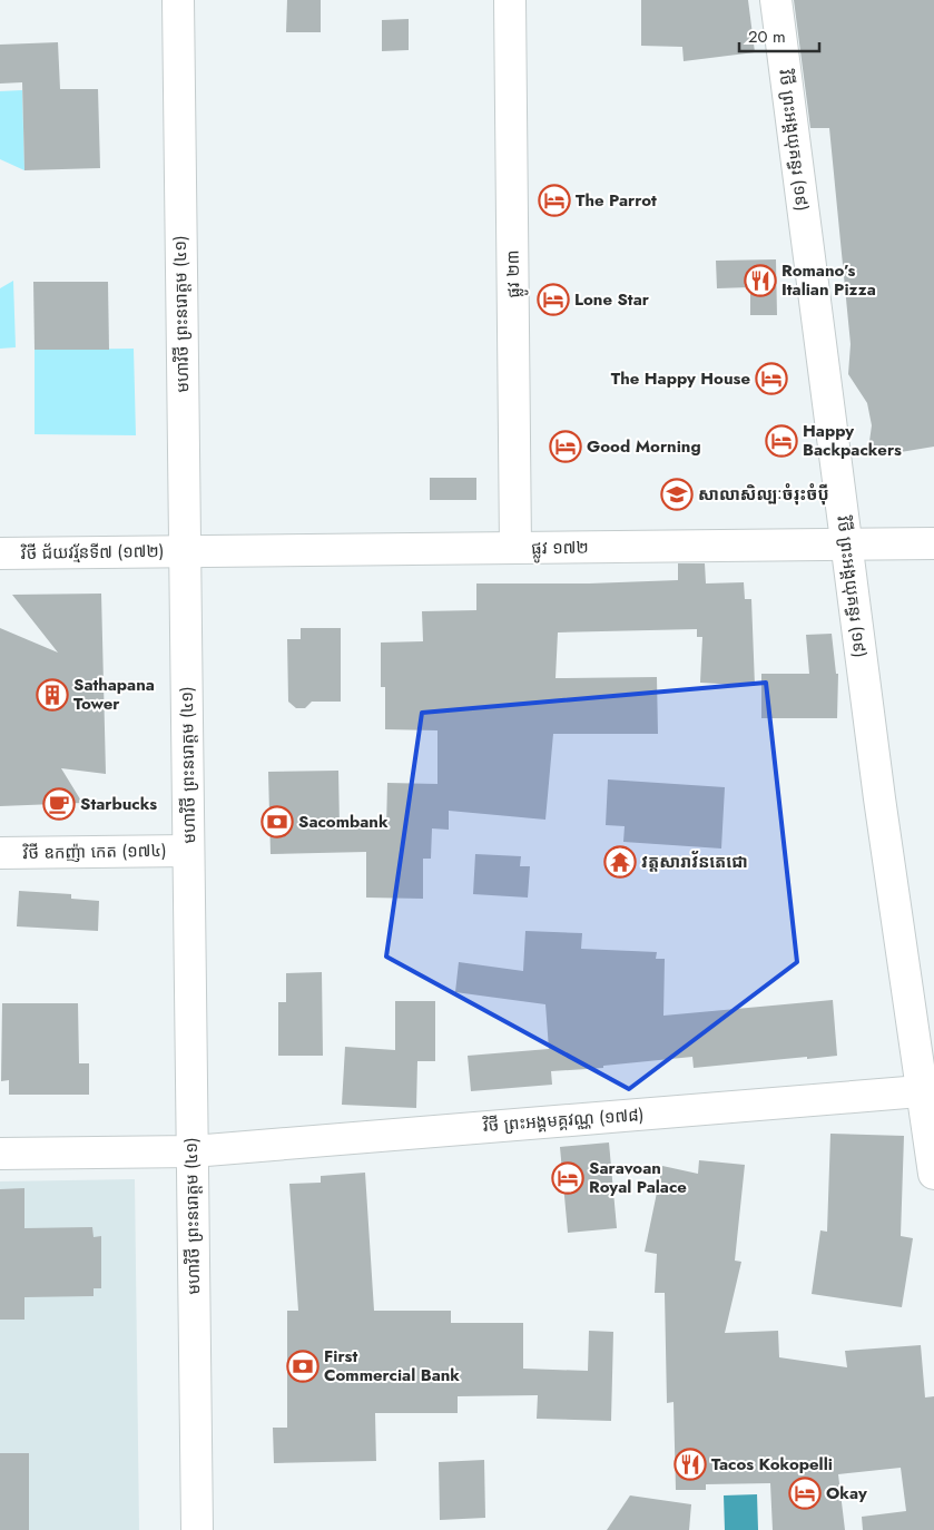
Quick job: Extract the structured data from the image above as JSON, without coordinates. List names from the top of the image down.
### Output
{
  "streets": {
    "street": [
      "វិថី ព្រះអង្គយុគន្ធរ (១៩)",
      "ផ្លូវ ២៣",
      "មហាវិថី ព្រះនរោត្តម (៤១)",
      "ផ្លូវ ១៧២",
      "វិថី ជ័យវរ្ម័នទី៧ (១៧២)",
      "វិថី ឧកញ៉ា កេត (១៧៤)",
      "វិថី ព្រះអង្គមគ្គវណ្ណ (១៧៨)"
    ]
  },
  "crossings": [
    ["វិថី ព្រះអង្គយុគន្ធរ (១៩)", "ផ្លូវ ១៧២"],
    ["វិថី ព្រះអង្គយុគន្ធរ (១៩)", "វិថី ព្រះអង្គមគ្គវណ្ណ (១៧៨)"],
    ["ផ្លូវ ២៣", "ផ្លូវ ១៧២"],
    ["មហាវិថី ព្រះនរោត្តម (៤១)", "ផ្លូវ ១៧២"],
    ["មហាវិថី ព្រះនរោត្តម (៤១)", "វិថី ជ័យវរ្ម័នទី៧ (១៧២)"],
    ["មហាវិថី ព្រះនរោត្តម (៤១)", "វិថី ឧកញ៉ា កេត (១៧៤)"],
    ["មហាវិថី ព្រះនរោត្តម (៤១)", "វិថី ព្រះអង្គមគ្គវណ្ណ (១៧៨)"],
    ["ផ្លូវ ១៧២", "វិថី ជ័យវរ្ម័នទី៧ (១៧២)"]
  ],
  "places": {
    "hotel": [
      "The Parrot",
      "Lone Star",
      "The Happy House",
      "Happy Backpackers",
      "Good Morning",
      "Saravoan Royal Palace",
      "Okay"
    ],
    "restaurant": ["Romano’s Italian Pizza", "Tacos Kokopelli"],
    "school or university": ["សាលាសិល្បៈចំរុះចំប៉ី"],
    "building": ["Sathapana Tower"],
    "cafe": ["Starbucks"],
    "bank": ["Sacombank", "First Commercial Bank"],
    "temple": ["វត្តសារាវ័នតេជោ"]
  },
  "scale_bar": "20 m"
}
